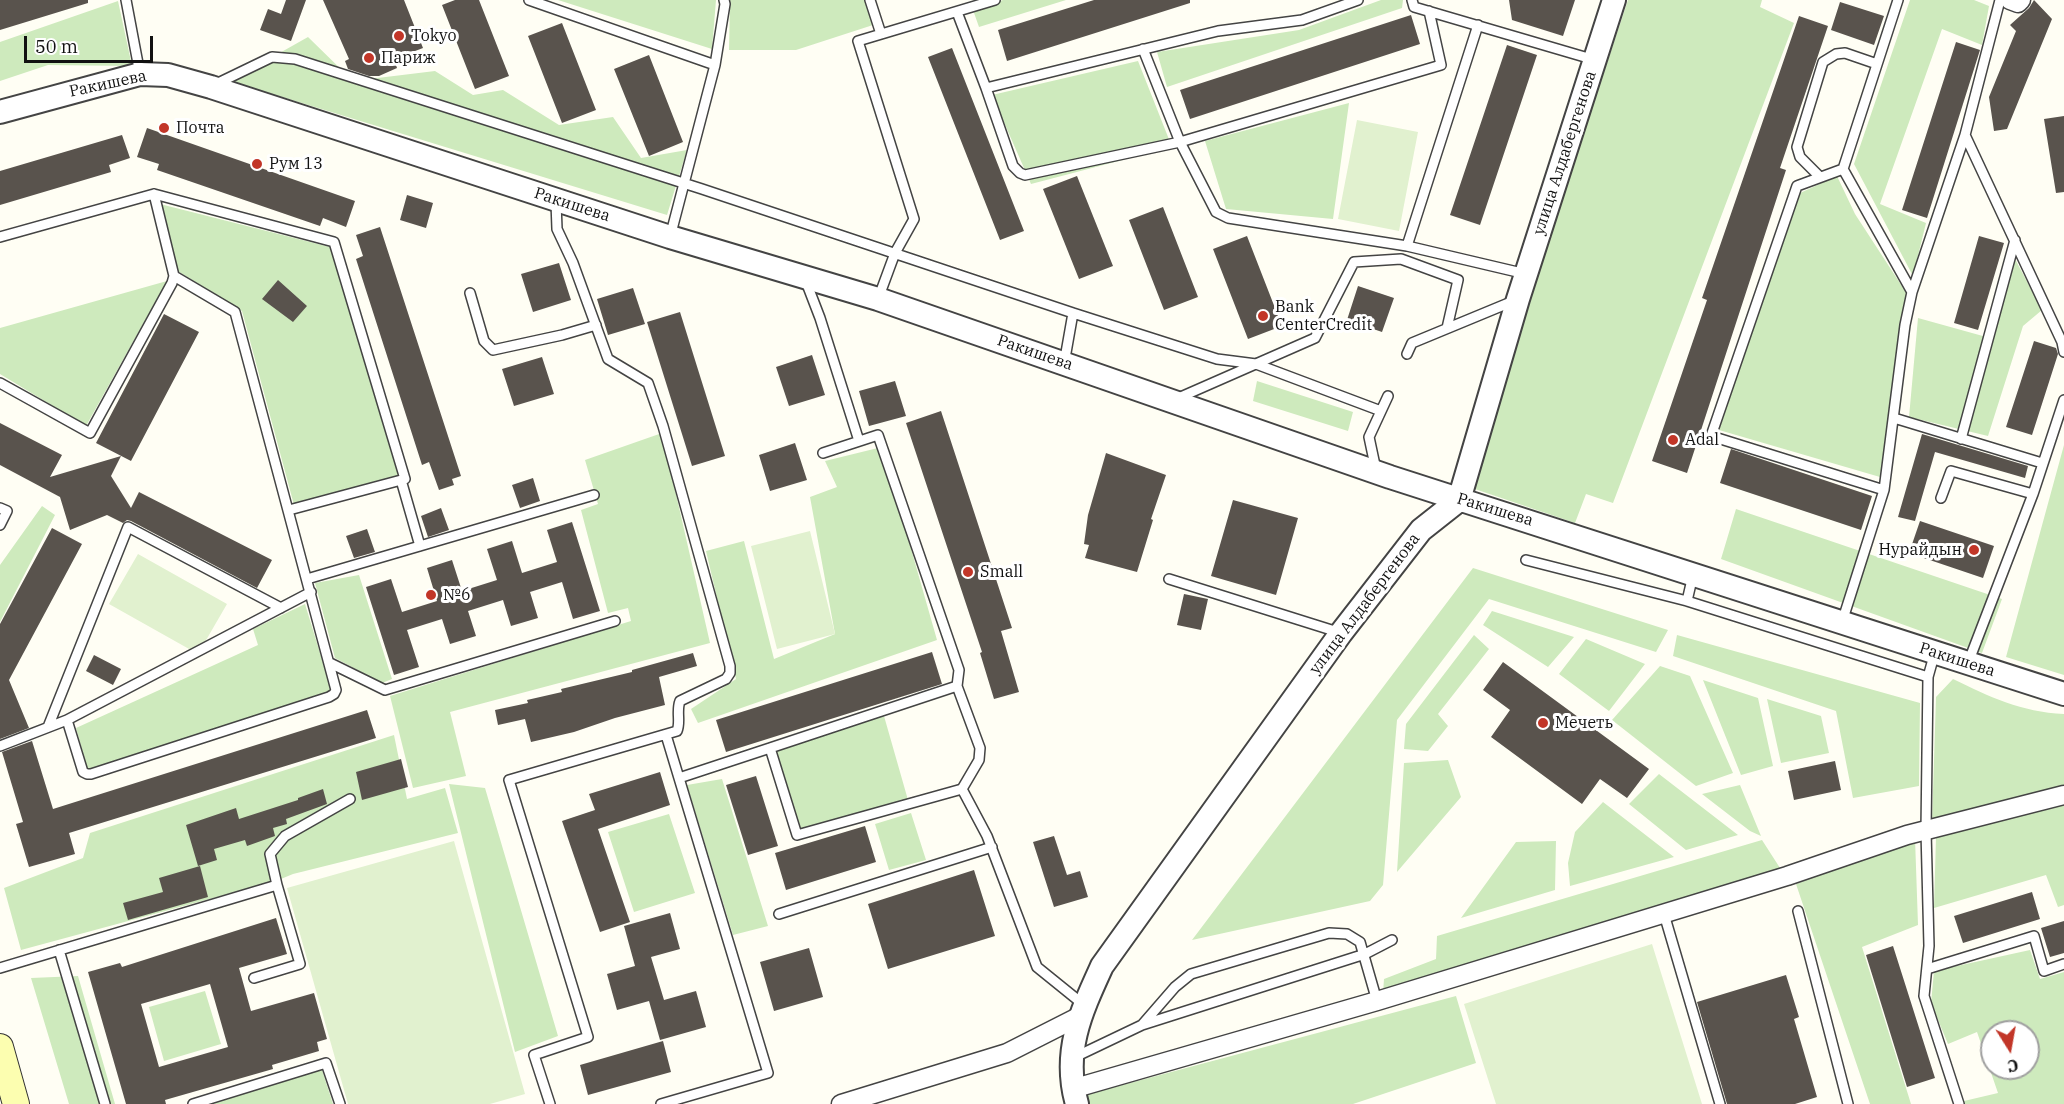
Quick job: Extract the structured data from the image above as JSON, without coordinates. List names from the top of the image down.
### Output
{
  "streets": {
    "street": ["Ракишева", "улица Алдабергенова"]
  },
  "crossings": [
    ["Ракишева", "улица Алдабергенова"]
  ],
  "places": [
    "Tokyo",
    "Париж",
    "Почта",
    "Рум 13",
    "Bank CenterCredit",
    "Adal",
    "Нурайдын",
    "Small",
    "№6",
    "Мечеть"
  ],
  "scale_bar": "50 m",
  "north": "bottom"
}
